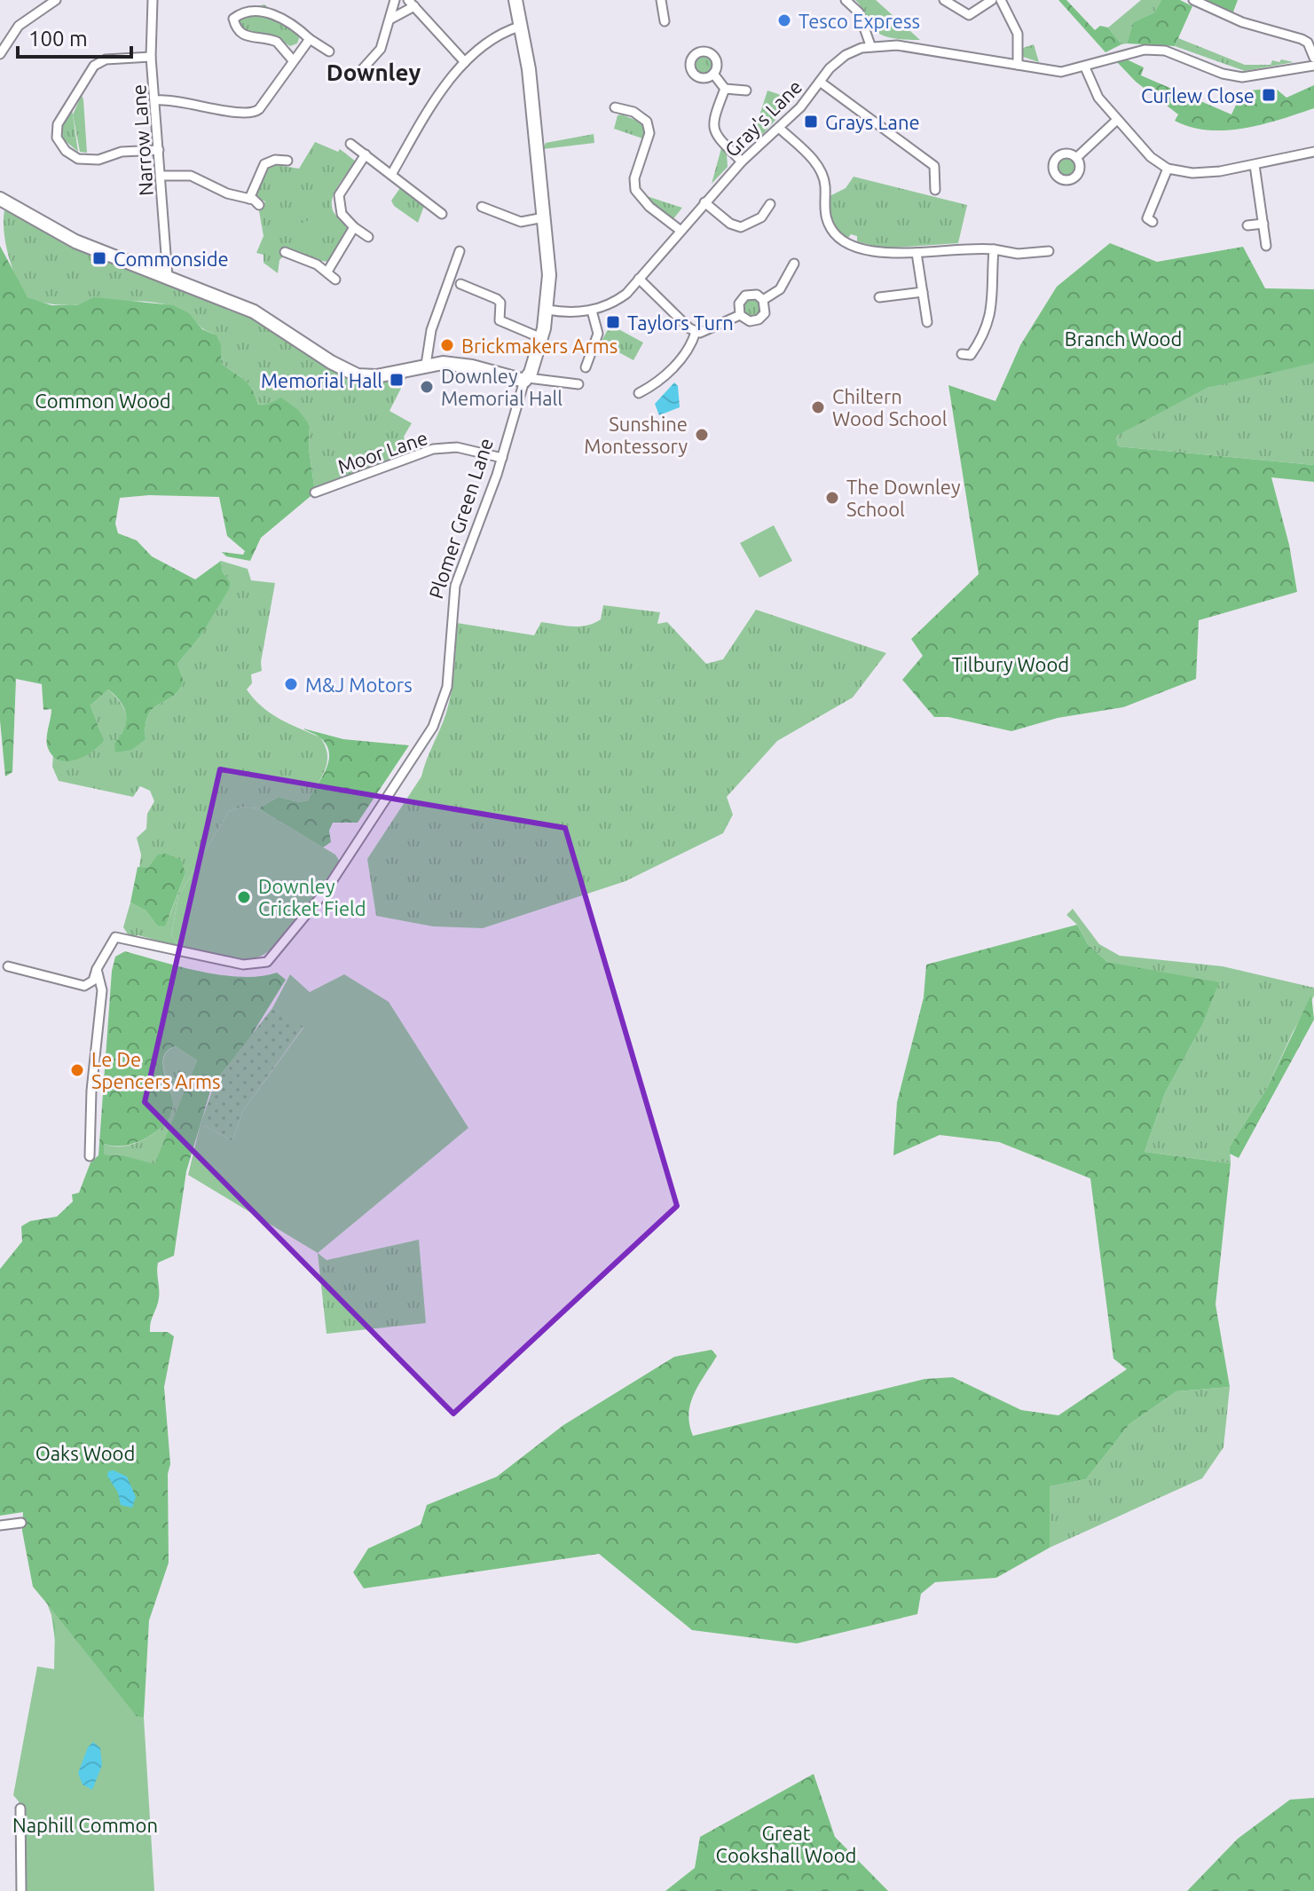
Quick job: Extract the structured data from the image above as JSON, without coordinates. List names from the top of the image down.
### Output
{
  "streets": {
    "street": [
      "Gray's Lane",
      "Narrow Lane",
      "Moor Lane",
      "Plomer Green Lane"
    ]
  },
  "crossings": [
    ["Gray's Lane", "Plomer Green Lane"],
    ["Moor Lane", "Plomer Green Lane"]
  ],
  "districts": ["Downley"],
  "parks": [
    "Branch Wood",
    "Common Wood",
    "Tilbury Wood",
    "Oaks Wood",
    "Naphill Common",
    "Great Cookshall Wood"
  ],
  "places": {
    "other": [
      "Tesco Express",
      "Brickmakers Arms",
      "Downley Memorial Hall",
      "Chiltern Wood School",
      "Sunshine Montessory",
      "The Downley School",
      "M&J Motors",
      "Downley Cricket Field",
      "Le De Spencers Arms"
    ],
    "transit": [
      "Curlew Close",
      "Grays Lane",
      "Commonside",
      "Taylors Turn",
      "Memorial Hall"
    ]
  },
  "scale_bar": "100 m"
}
